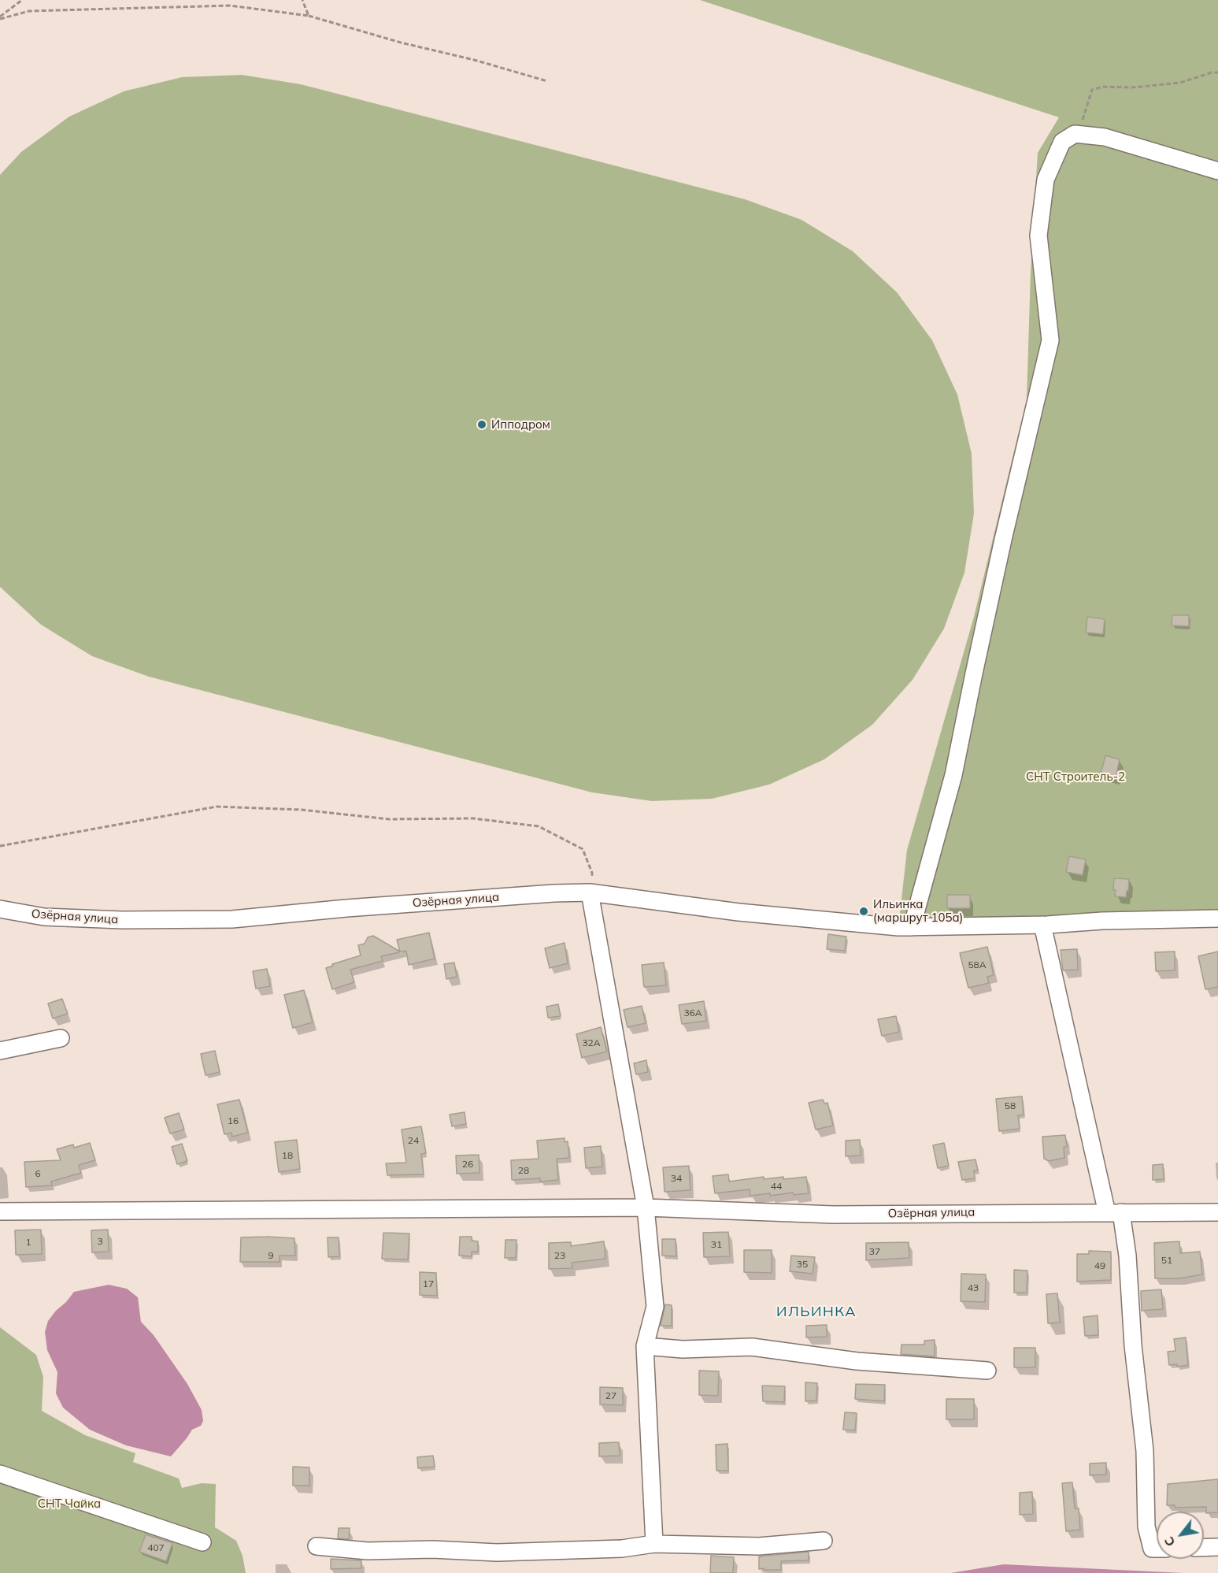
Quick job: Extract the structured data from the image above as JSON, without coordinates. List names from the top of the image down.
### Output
{
  "streets": {
    "street": ["Озёрная улица"]
  },
  "districts": ["ИЛЬИНКА"],
  "parks": ["СНТ Строитель-2", "СНТ Чайка"],
  "places": ["Ипподром", "Ильинка (маршрут 105а)"],
  "house_numbers": [
    "58А",
    "36А",
    "32А",
    "58",
    "16",
    "24",
    "18",
    "26",
    "28",
    "6",
    "34",
    "44",
    "3",
    "1",
    "31",
    "37",
    "9",
    "23",
    "51",
    "35",
    "49",
    "17",
    "43",
    "27",
    "407"
  ],
  "north": "bottom left"
}
